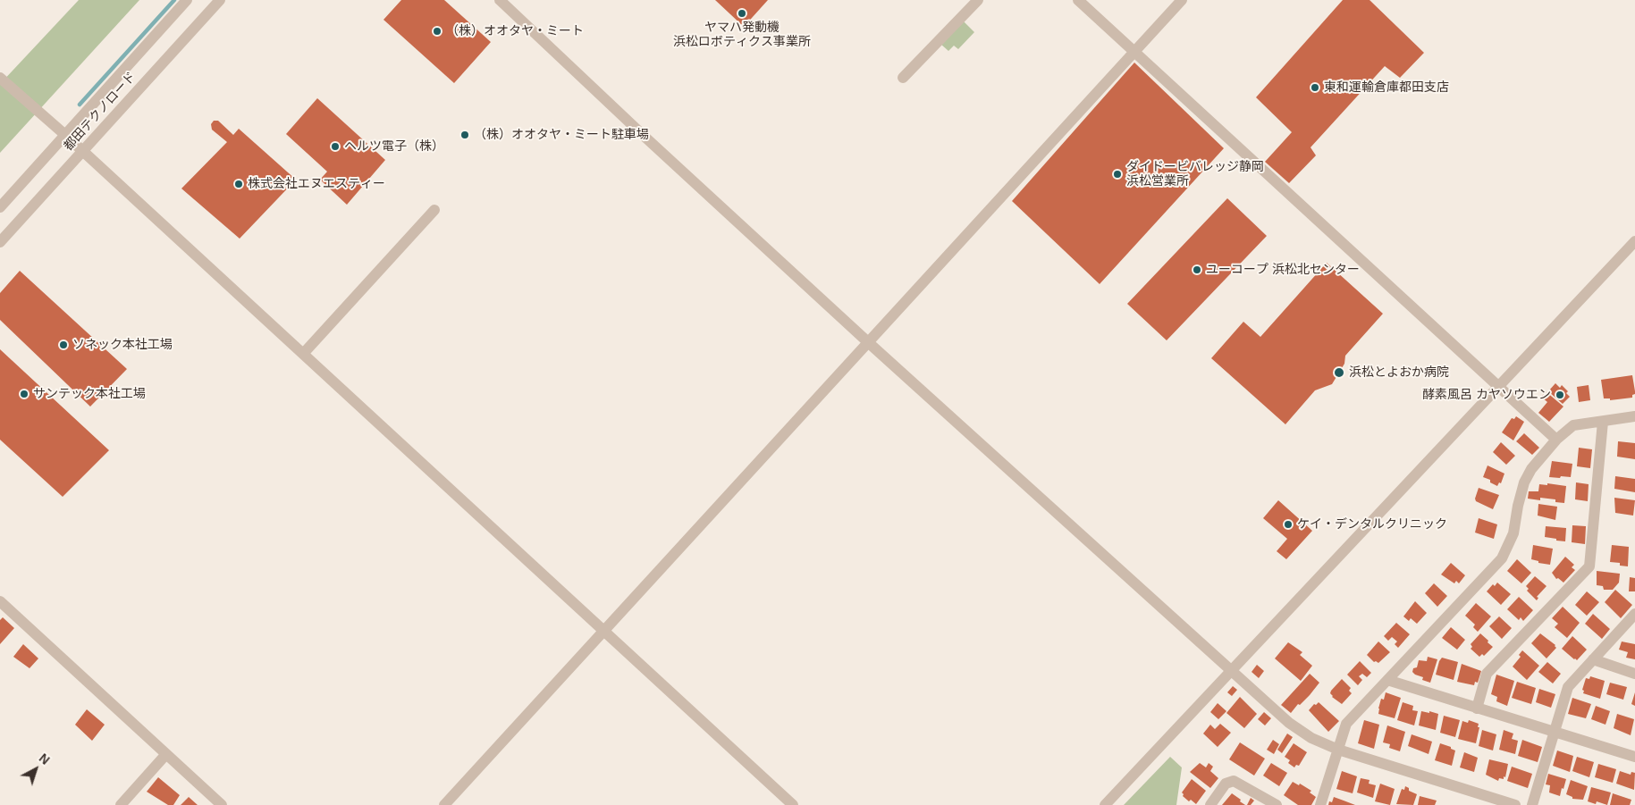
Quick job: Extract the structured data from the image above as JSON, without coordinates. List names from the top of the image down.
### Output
{
  "streets": {
    "street": ["都田テクノロード"]
  },
  "places": [
    "ヤマハ発動機 浜松ロボティクス事業所",
    "（株）オオタヤ・ミート",
    "東和運輸倉庫都田支店",
    "（株）オオタヤ・ミート駐車場",
    "ヘルツ電子（株）",
    "ダイドービバレッジ静岡 浜松営業所",
    "株式会社エヌエスティー",
    "ユーコープ 浜松北センター",
    "ソネック本社工場",
    "浜松とよおか病院",
    "サンテック本社工場",
    "酵素風呂 カヤソウエン",
    "ケイ・デンタルクリニック"
  ],
  "north": "top right"
}
